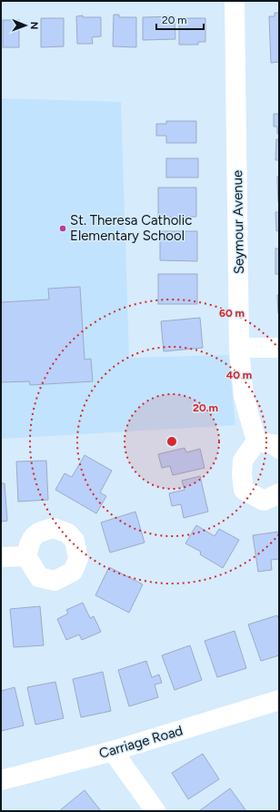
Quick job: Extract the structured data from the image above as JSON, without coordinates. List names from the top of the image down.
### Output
{
  "streets": {
    "street": ["Seymour Avenue", "Carriage Road"]
  },
  "places": ["St. Theresa Catholic Elementary School"],
  "scale_bar": "20 m",
  "north": "right",
  "rings": ["60 m", "40 m", "20 m"]
}
